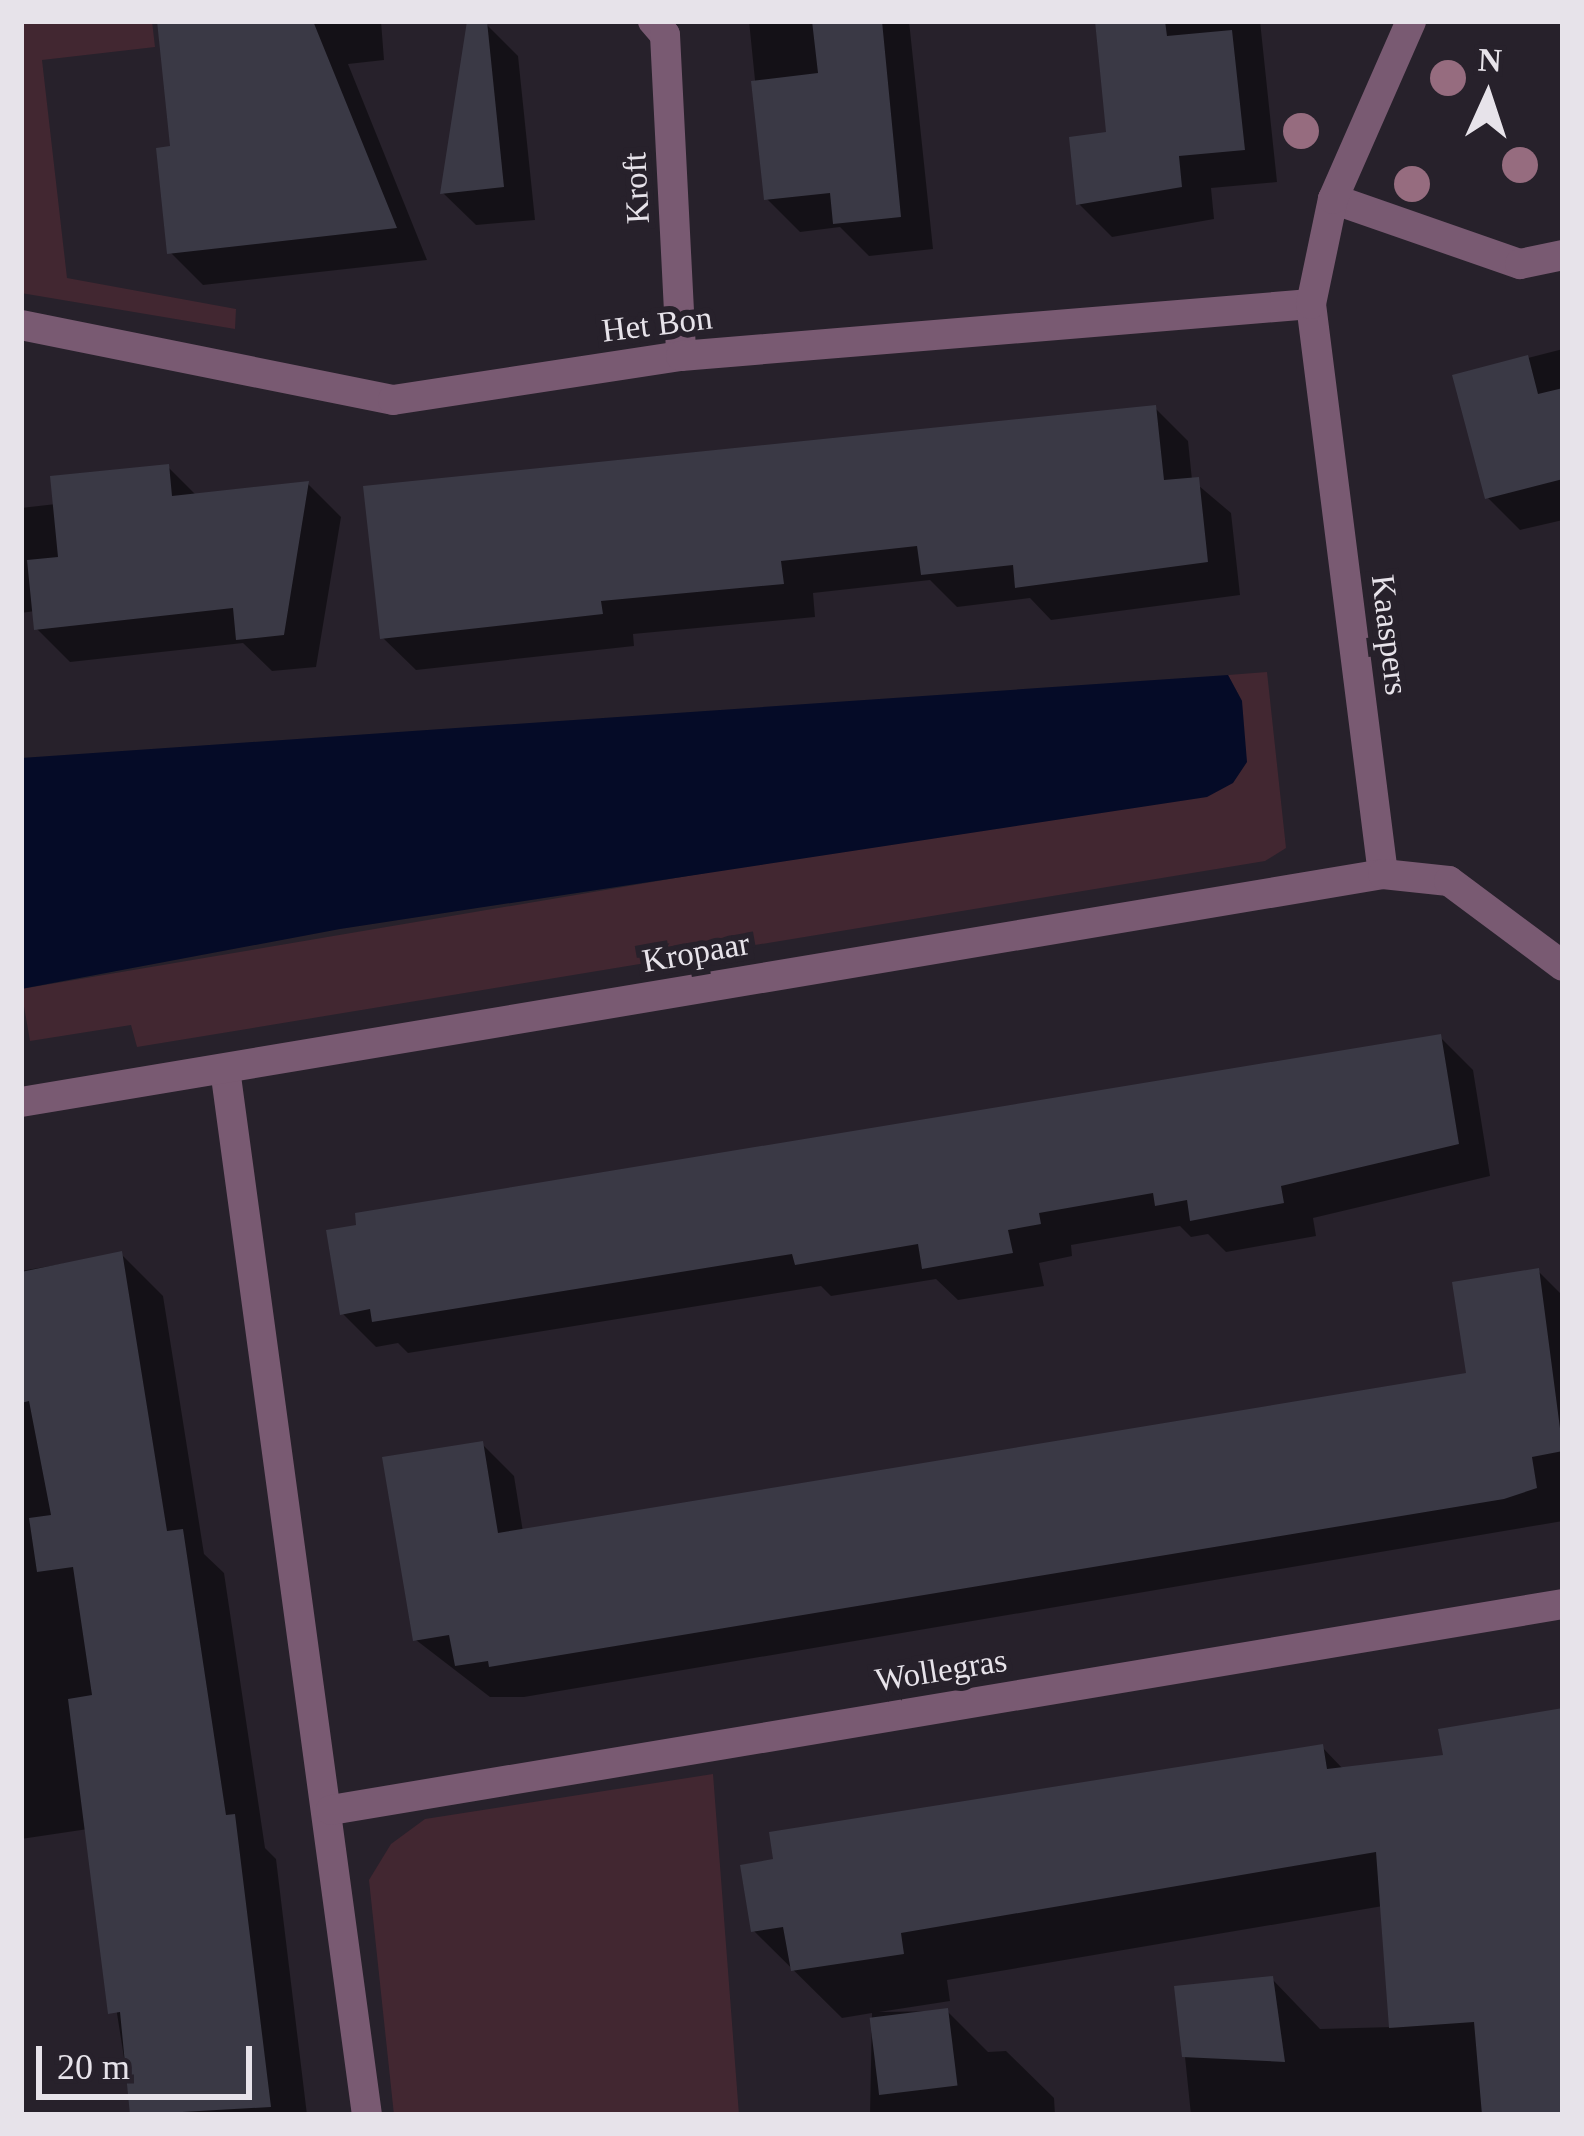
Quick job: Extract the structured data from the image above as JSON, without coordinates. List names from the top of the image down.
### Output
{
  "streets": {
    "street": [
      "Kroft",
      "Het Bon",
      "Kaaspers",
      "Kropaar",
      "Wollegras"
    ]
  },
  "crossings": [
    ["Kroft", "Het Bon"],
    ["Het Bon", "Kaaspers"],
    ["Kaaspers", "Kropaar"]
  ],
  "scale_bar": "20 m",
  "north": "top"
}
